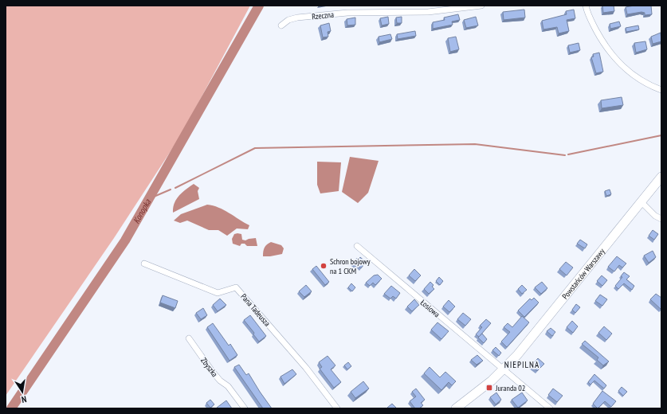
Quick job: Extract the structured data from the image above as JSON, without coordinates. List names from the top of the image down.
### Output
{
  "streets": {
    "main road": ["Powstańców Warszawy"],
    "street": [
      "Rzeczna",
      "Łosiowa",
      "Pana Tadeusza",
      "Zbyszka"
    ]
  },
  "crossings": [
    ["Powstańców Warszawy", "Łosiowa"]
  ],
  "districts": ["NIEPILNA"],
  "water": ["Konopka"],
  "places": {
    "other": ["Schron bojowy na 1 CKM"],
    "transit": ["Juranda 02"]
  },
  "north": "bottom"
}
